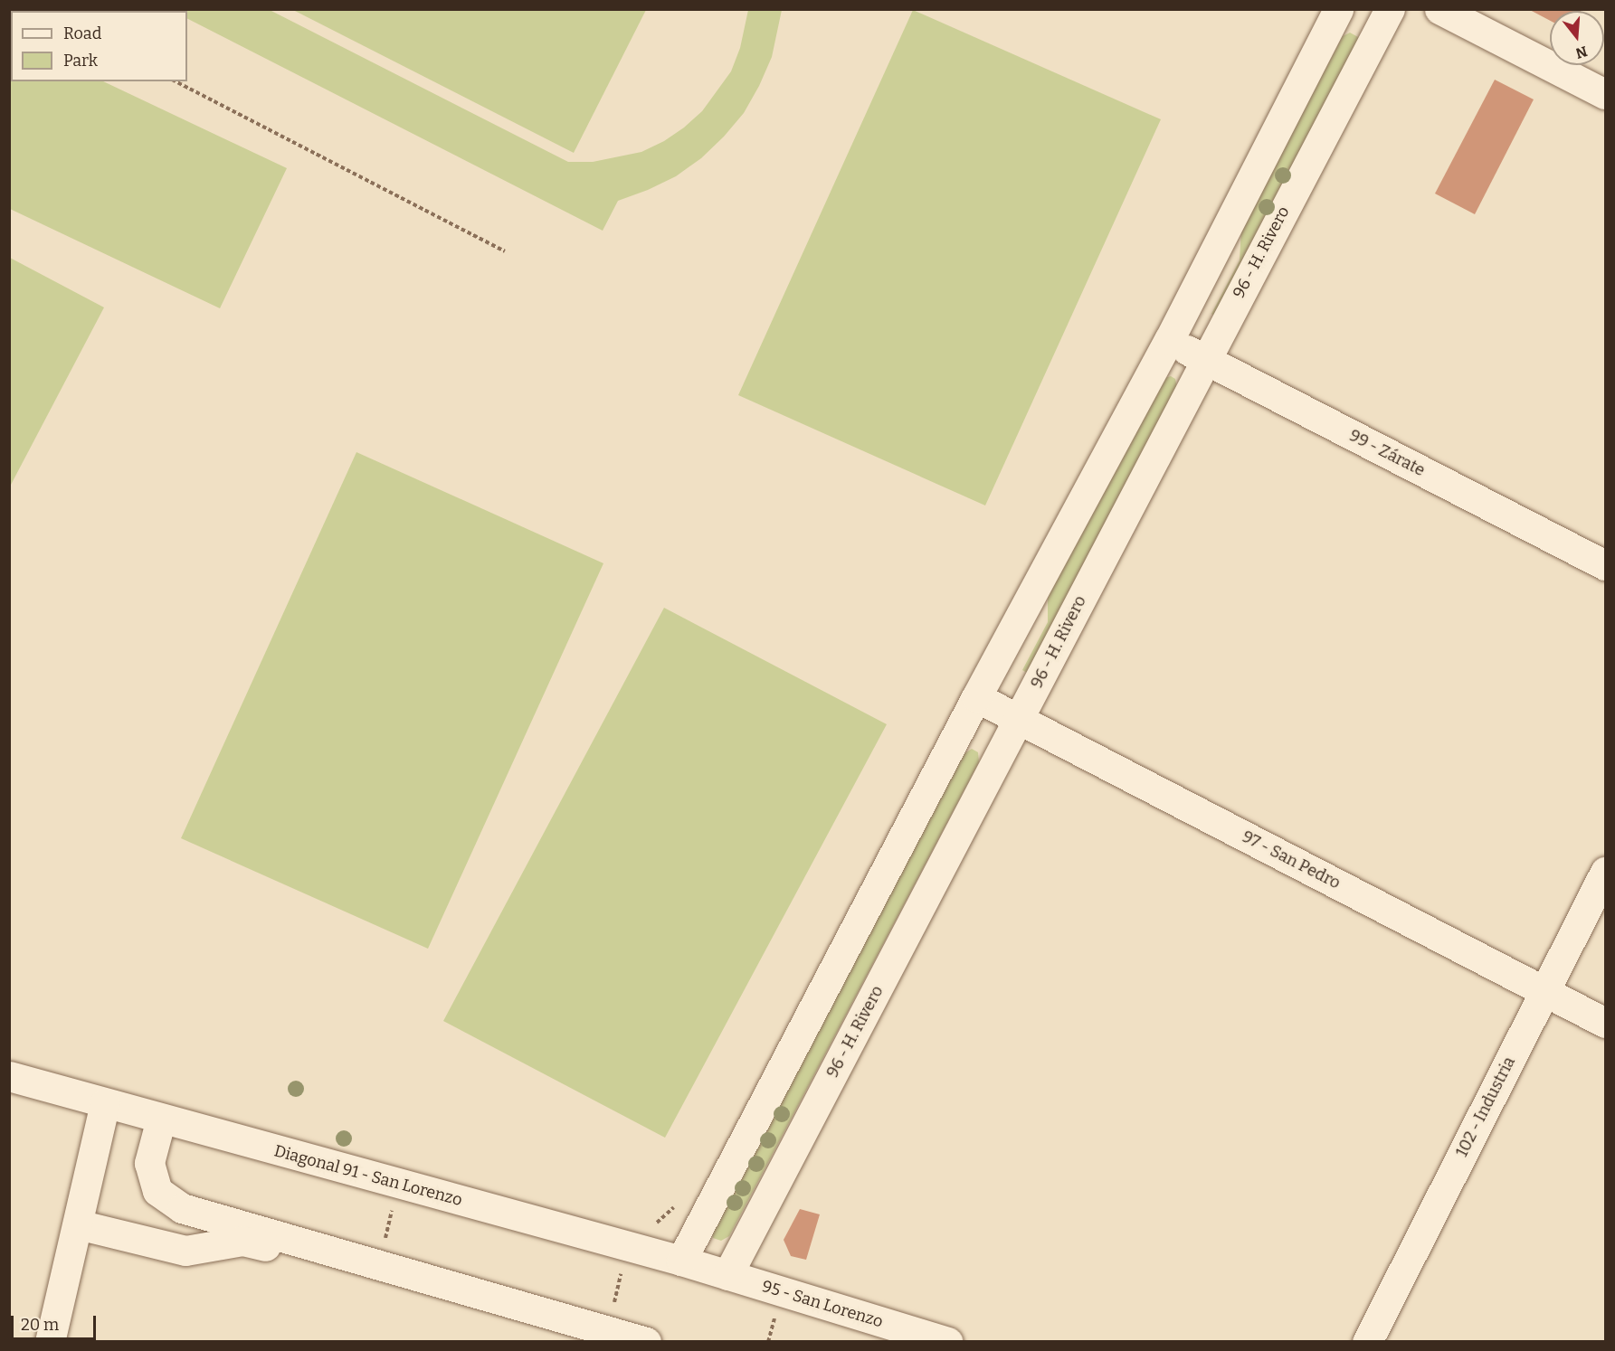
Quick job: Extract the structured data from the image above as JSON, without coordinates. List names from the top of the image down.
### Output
{
  "streets": {
    "street": [
      "96 - H. Rivero",
      "99 - Zárate",
      "97 - San Pedro",
      "102 - Industria",
      "Diagonal 91 - San Lorenzo",
      "95 - San Lorenzo"
    ]
  },
  "crossings": [
    ["96 - H. Rivero", "99 - Zárate"],
    ["96 - H. Rivero", "97 - San Pedro"],
    ["96 - H. Rivero", "Diagonal 91 - San Lorenzo"],
    ["96 - H. Rivero", "95 - San Lorenzo"],
    ["97 - San Pedro", "102 - Industria"],
    ["Diagonal 91 - San Lorenzo", "95 - San Lorenzo"]
  ],
  "legend": ["Road", "Park"],
  "scale_bar": "20 m",
  "north": "bottom"
}
